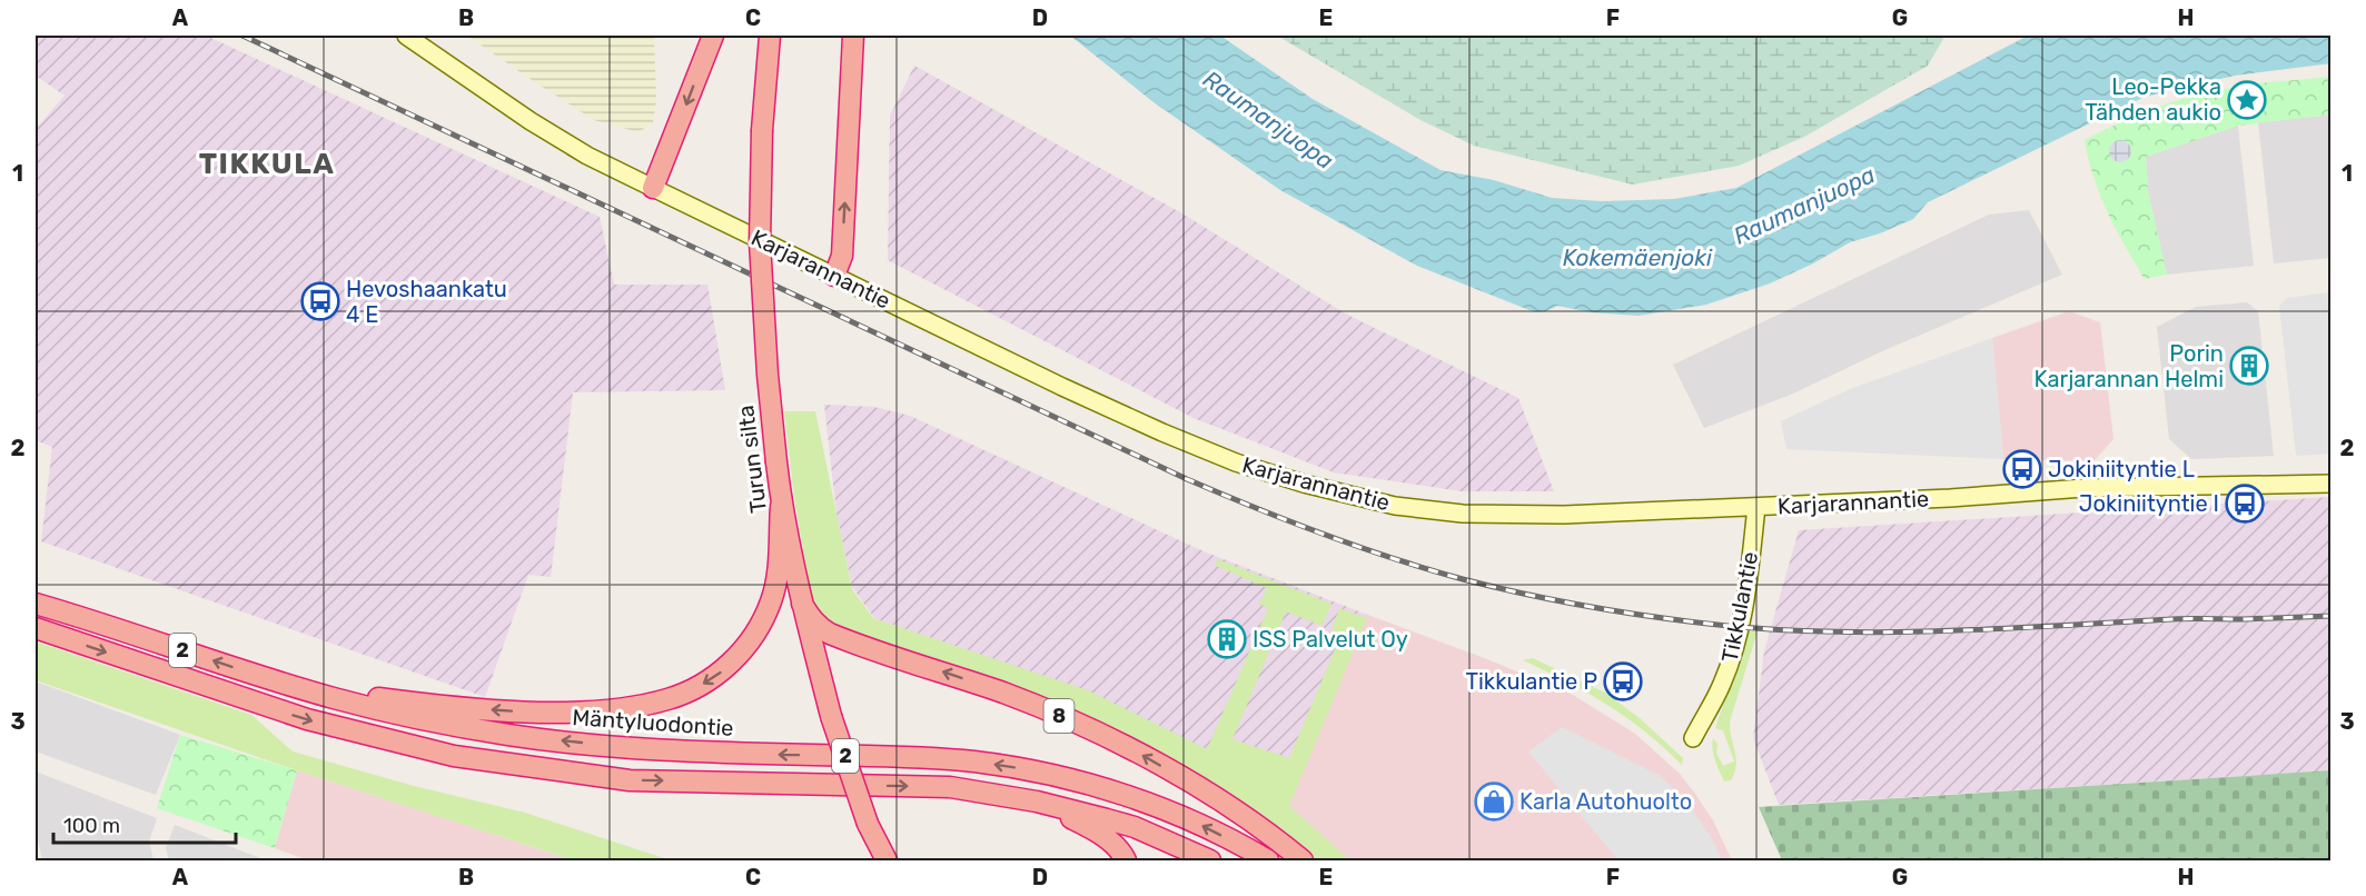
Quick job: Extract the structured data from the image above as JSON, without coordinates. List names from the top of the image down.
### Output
{
  "streets": {
    "highway": [
      "Turun silta",
      "2",
      "8",
      "Mäntyluodontie"
    ],
    "main road": ["Karjarannantie", "Tikkulantie"]
  },
  "crossings": [
    ["Karjarannantie", "Tikkulantie"],
    ["Turun silta", "8"]
  ],
  "districts": ["TIKKULA"],
  "water": ["Raumanjuopa", "Kokemäenjoki"],
  "places": {
    "place": ["Leo-Pekka Tähden aukio"],
    "bus stop": [
      "Hevoshaankatu 4 E",
      "Jokiniityntie L",
      "Jokiniityntie I",
      "Tikkulantie P"
    ],
    "building": ["Porin Karjarannan Helmi", "ISS Palvelut Oy"],
    "shop": ["Karla Autohuolto"]
  },
  "scale_bar": "100 m",
  "grid": {
    "columns": [
      "A",
      "B",
      "C",
      "D",
      "E",
      "F",
      "G",
      "H"
    ],
    "rows": ["1", "2", "3"]
  }
}
